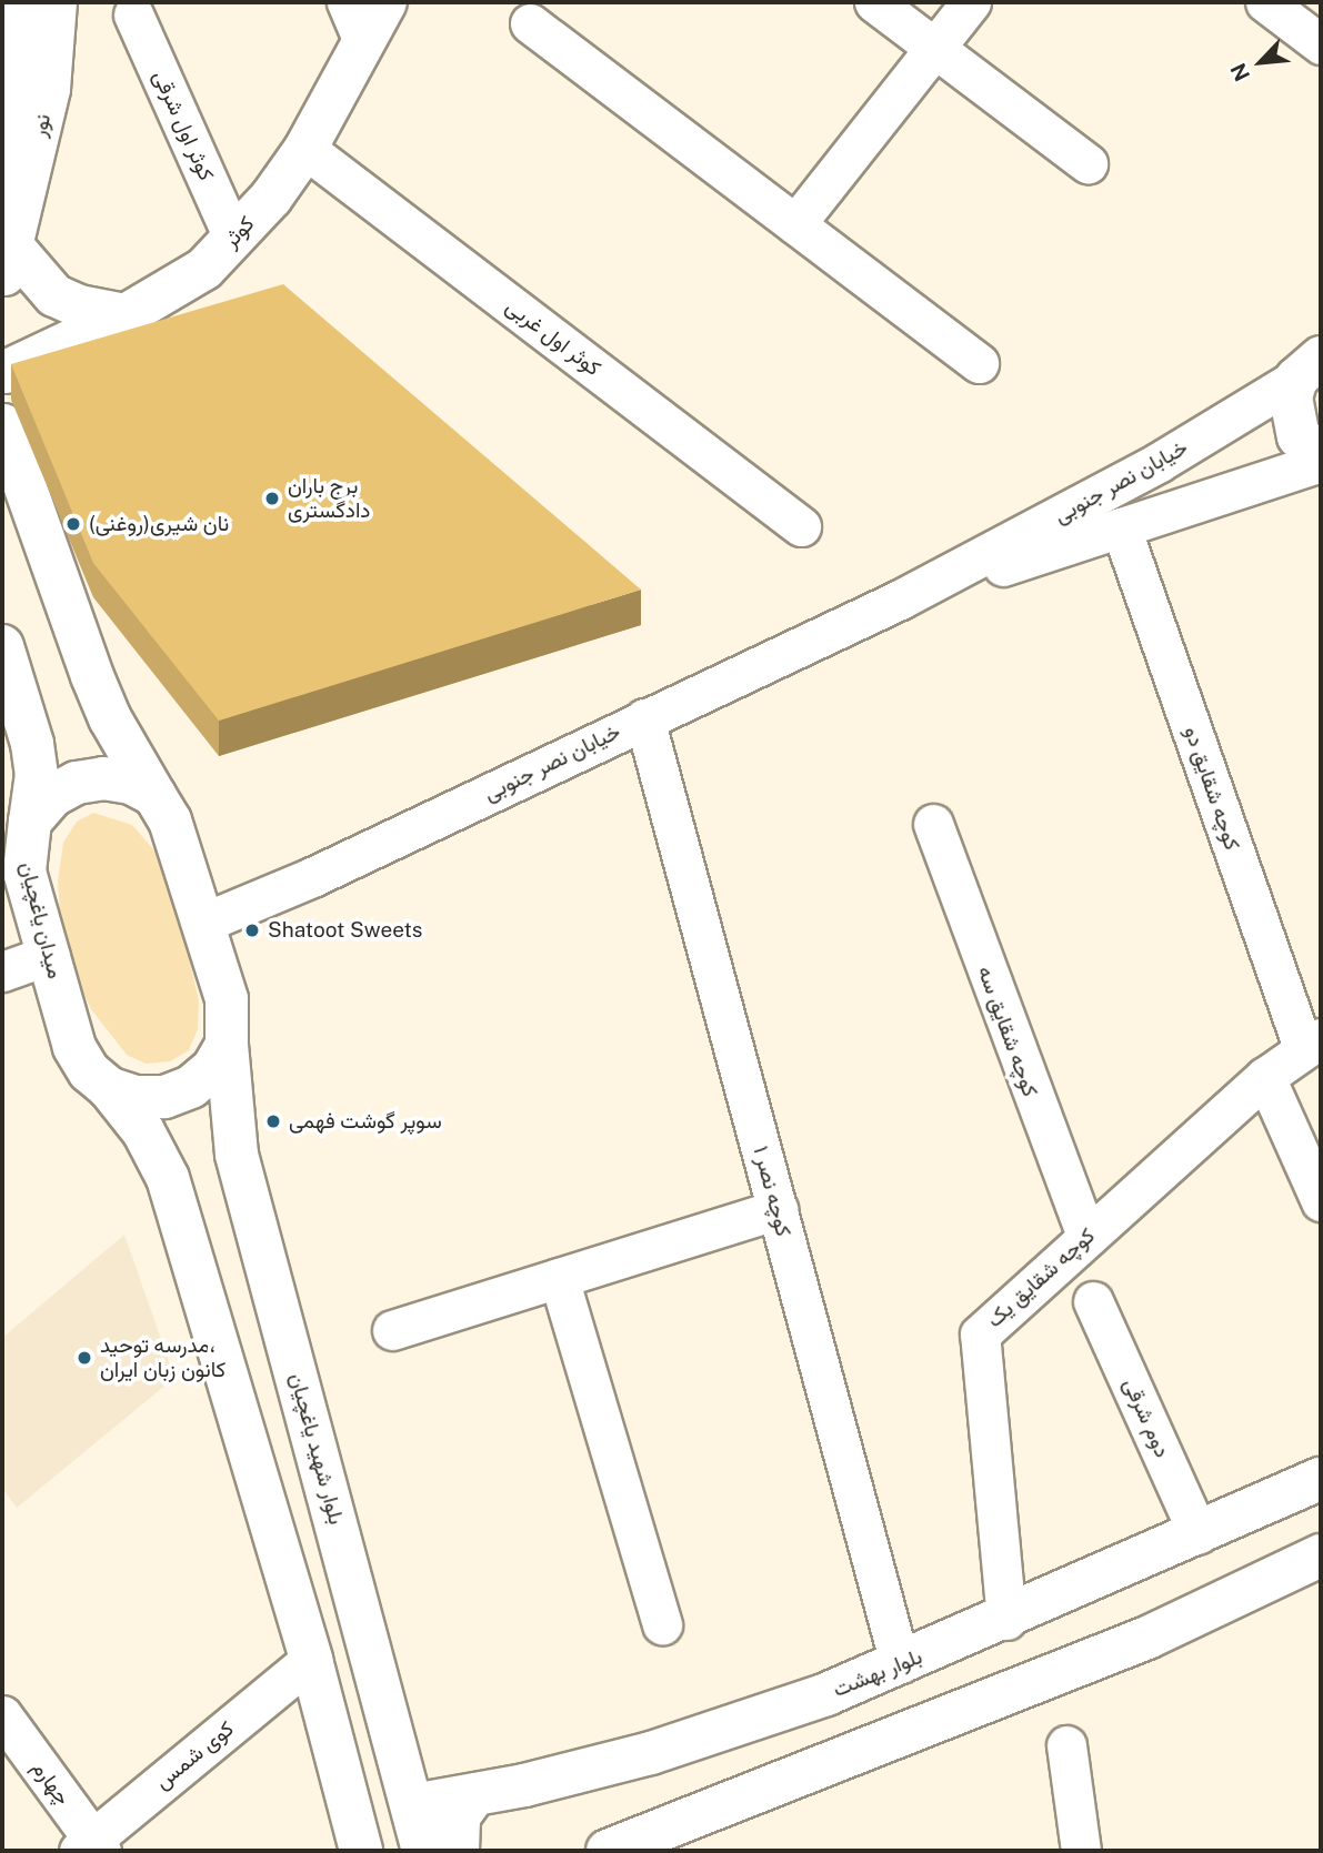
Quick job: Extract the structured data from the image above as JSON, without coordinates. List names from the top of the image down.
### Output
{
  "streets": {
    "main road": [
      "نور",
      "کوثر",
      "میدان یاغچیان",
      "بلوار شهید یاغچیان",
      "بلوار بهشت"
    ],
    "street": [
      "کوثر اول شرقی",
      "کوثر اول غربی",
      "خیابان نصر جنوبی",
      "کوچه شقایق دو",
      "کوچه شقایق سه",
      "کوچه نصر ۱",
      "کوچه شقایق یک",
      "دوم شرقی",
      "کوی شمس",
      "چهارم"
    ]
  },
  "crossings": [
    ["کوثر اول شرقی", "کوثر"],
    ["کوثر", "کوثر اول غربی"],
    ["خیابان نصر جنوبی", "کوچه شقایق دو"],
    ["خیابان نصر جنوبی", "کوچه نصر ۱"],
    ["کوچه شقایق دو", "کوچه شقایق یک"],
    ["کوچه شقایق سه", "کوچه شقایق یک"],
    ["کوچه نصر ۱", "بلوار بهشت"],
    ["کوچه شقایق یک", "بلوار بهشت"],
    ["دوم شرقی", "بلوار بهشت"],
    ["بلوار شهید یاغچیان", "بلوار بهشت"],
    ["کوی شمس", "چهارم"]
  ],
  "places": [
    "برج باران دادگستری",
    "نان شیری(روغنی)",
    "Shatoot Sweets",
    "سوپر گوشت فهمی",
    "مدرسه توحید، کانون زبان ایران"
  ],
  "north": "bottom left"
}
